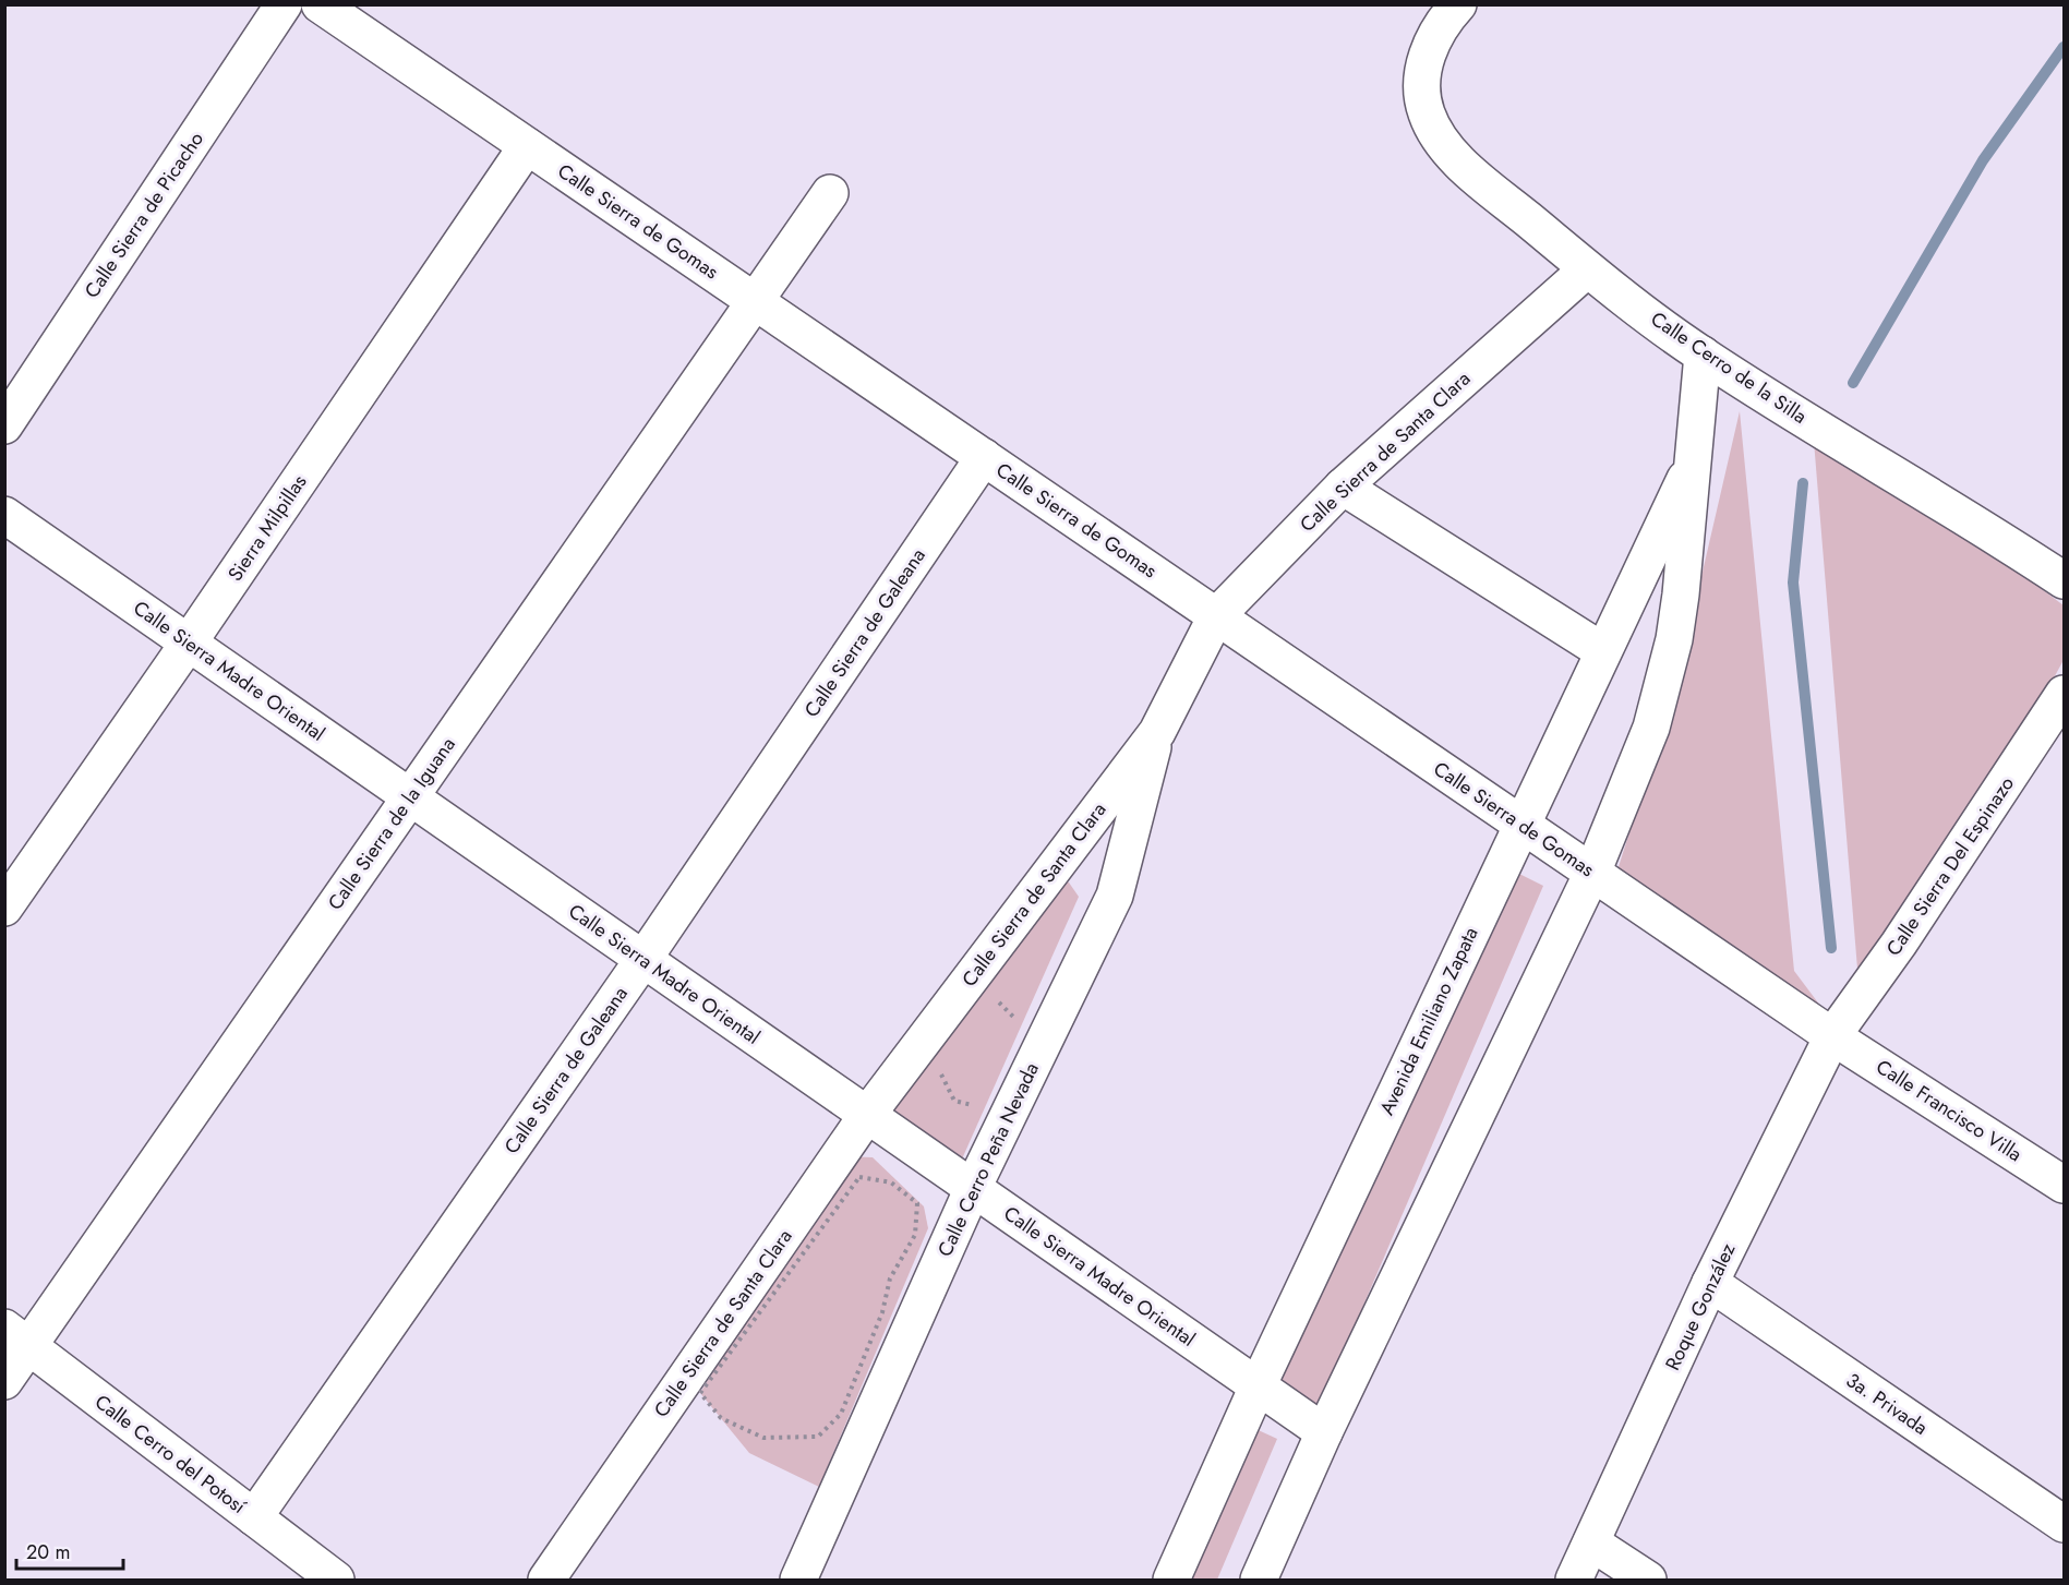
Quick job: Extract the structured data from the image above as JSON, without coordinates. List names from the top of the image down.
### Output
{
  "streets": {
    "street": [
      "Calle Sierra de Picacho",
      "Calle Sierra de Gomas",
      "Calle Cerro de la Silla",
      "Calle Sierra de Santa Clara",
      "Sierra Milpillas",
      "Calle Sierra de Galeana",
      "Calle Sierra Madre Oriental",
      "Calle Sierra de la Iguana",
      "Calle Sierra Del Espinazo",
      "Avenida Emiliano Zapata",
      "Calle Francisco Villa",
      "Calle Cerro Peña Nevada",
      "Roque González",
      "3a. Privada",
      "Calle Cerro del Potosí"
    ]
  },
  "crossings": [
    ["Calle Sierra de Gomas", "Calle Sierra de Santa Clara"],
    ["Calle Sierra de Gomas", "Sierra Milpillas"],
    ["Calle Sierra de Gomas", "Calle Sierra de Galeana"],
    ["Calle Sierra de Gomas", "Calle Sierra de la Iguana"],
    ["Calle Sierra de Gomas", "Calle Sierra Del Espinazo"],
    ["Calle Sierra de Gomas", "Avenida Emiliano Zapata"],
    ["Calle Sierra de Gomas", "Calle Francisco Villa"],
    ["Calle Sierra de Gomas", "Roque González"],
    ["Calle Cerro de la Silla", "Calle Sierra de Santa Clara"],
    ["Calle Cerro de la Silla", "Avenida Emiliano Zapata"],
    ["Calle Sierra de Santa Clara", "Calle Sierra Madre Oriental"],
    ["Calle Sierra de Santa Clara", "Calle Cerro Peña Nevada"],
    ["Sierra Milpillas", "Calle Sierra Madre Oriental"],
    ["Calle Sierra de Galeana", "Calle Sierra Madre Oriental"],
    ["Calle Sierra de Galeana", "Calle Cerro del Potosí"],
    ["Calle Sierra Madre Oriental", "Calle Sierra de la Iguana"],
    ["Calle Sierra Madre Oriental", "Avenida Emiliano Zapata"],
    ["Calle Sierra Madre Oriental", "Calle Cerro Peña Nevada"],
    ["Calle Sierra de la Iguana", "Calle Cerro del Potosí"],
    ["Calle Sierra Del Espinazo", "Calle Francisco Villa"],
    ["Calle Sierra Del Espinazo", "Roque González"],
    ["Calle Francisco Villa", "Roque González"],
    ["Roque González", "3a. Privada"]
  ],
  "scale_bar": "20 m"
}
